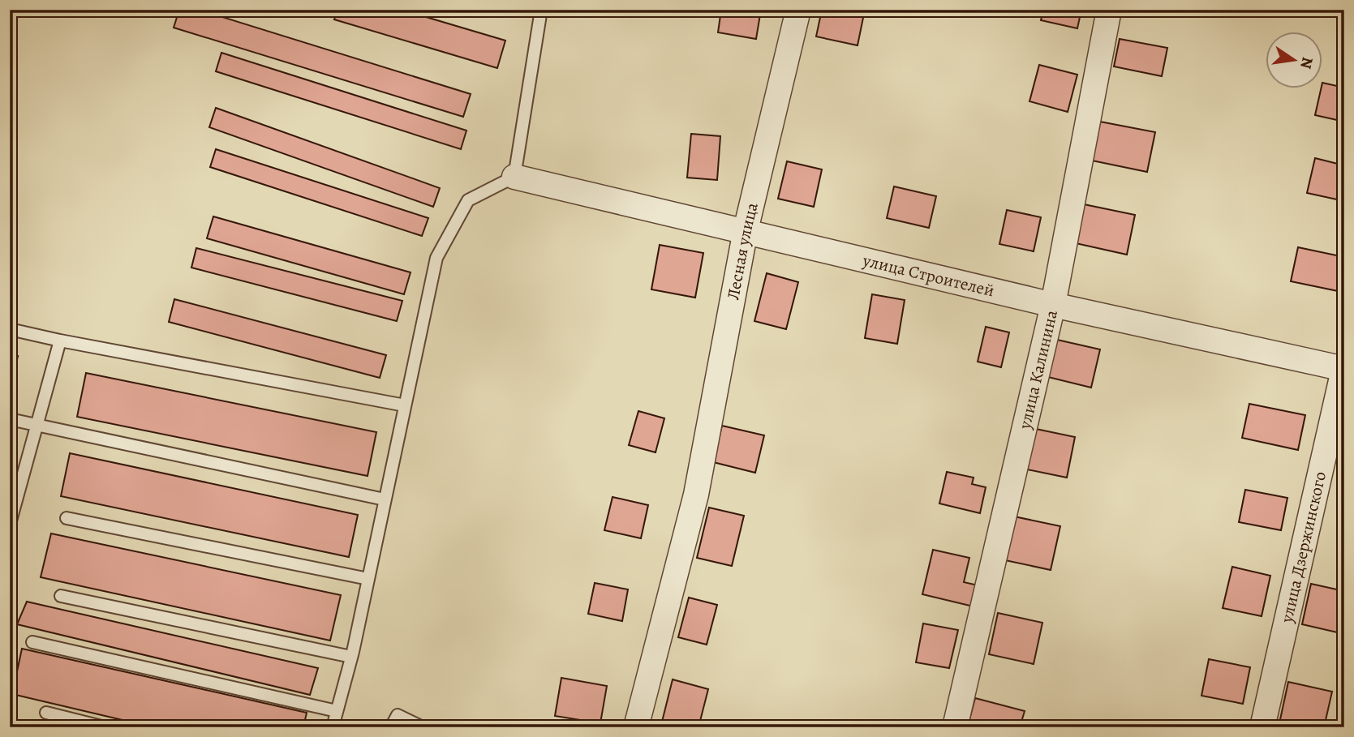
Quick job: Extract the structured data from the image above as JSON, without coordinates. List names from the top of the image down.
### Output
{
  "streets": {
    "street": [
      "Лесная улица",
      "улица Строителей",
      "улица Калинина",
      "улица Дзержинского"
    ]
  },
  "crossings": [
    ["Лесная улица", "улица Строителей"],
    ["улица Строителей", "улица Калинина"],
    ["улица Строителей", "улица Дзержинского"]
  ],
  "north": "right"
}
